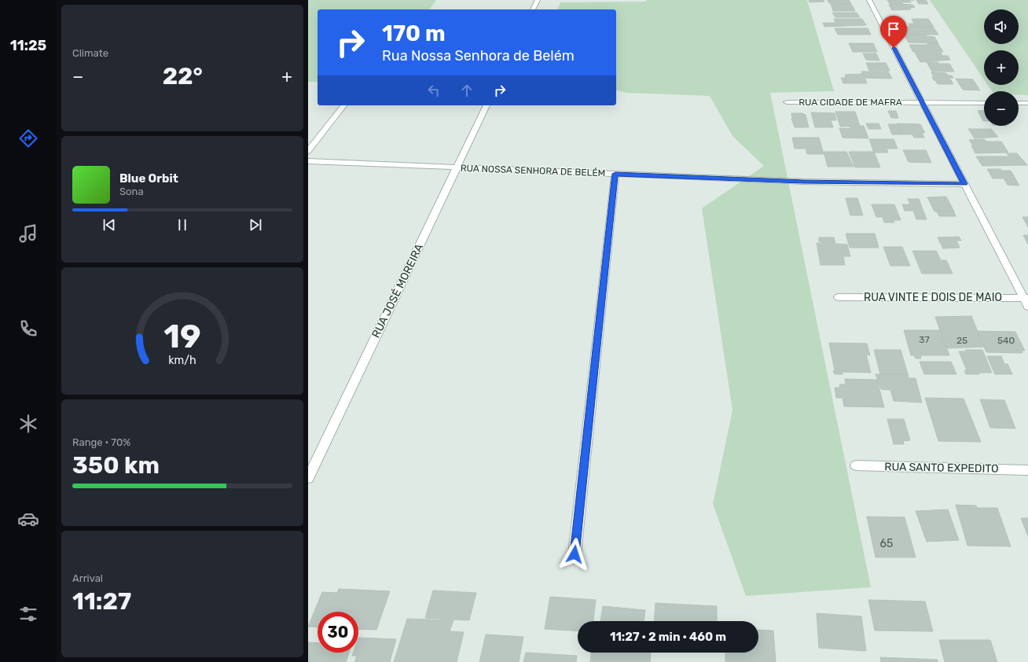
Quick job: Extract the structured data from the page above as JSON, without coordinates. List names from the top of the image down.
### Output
{
  "streets": {
    "street": [
      "RUA CIDADE DE MAFRA",
      "RUA NOSSA SENHORA DE BELÉM",
      "RUA JOSÉ MOREIRA",
      "RUA VINTE E DOIS DE MAIO",
      "RUA SANTO EXPEDITO"
    ]
  },
  "crossings": [
    ["RUA NOSSA SENHORA DE BELÉM", "RUA JOSÉ MOREIRA"]
  ],
  "house_numbers": [
    "37",
    "25",
    "540",
    "65"
  ],
  "page": {
    "tabs": "11:25",
    "tile": [
      "Climate",
      ["Range · 70%", "350 km"],
      ["Arrival", "11:27"]
    ],
    "map_buttons": ["+", "−"],
    "turn": ["170 m", "Rua Nossa Senhora de Belém"],
    "heat": ["−", "22°", "+"],
    "song": ["Blue Orbit", "Sona"],
    "limit": "30",
    "trip": "11:27 · 2 min · 460 m",
    "gauge": ["19", "km/h"]
  }
}
